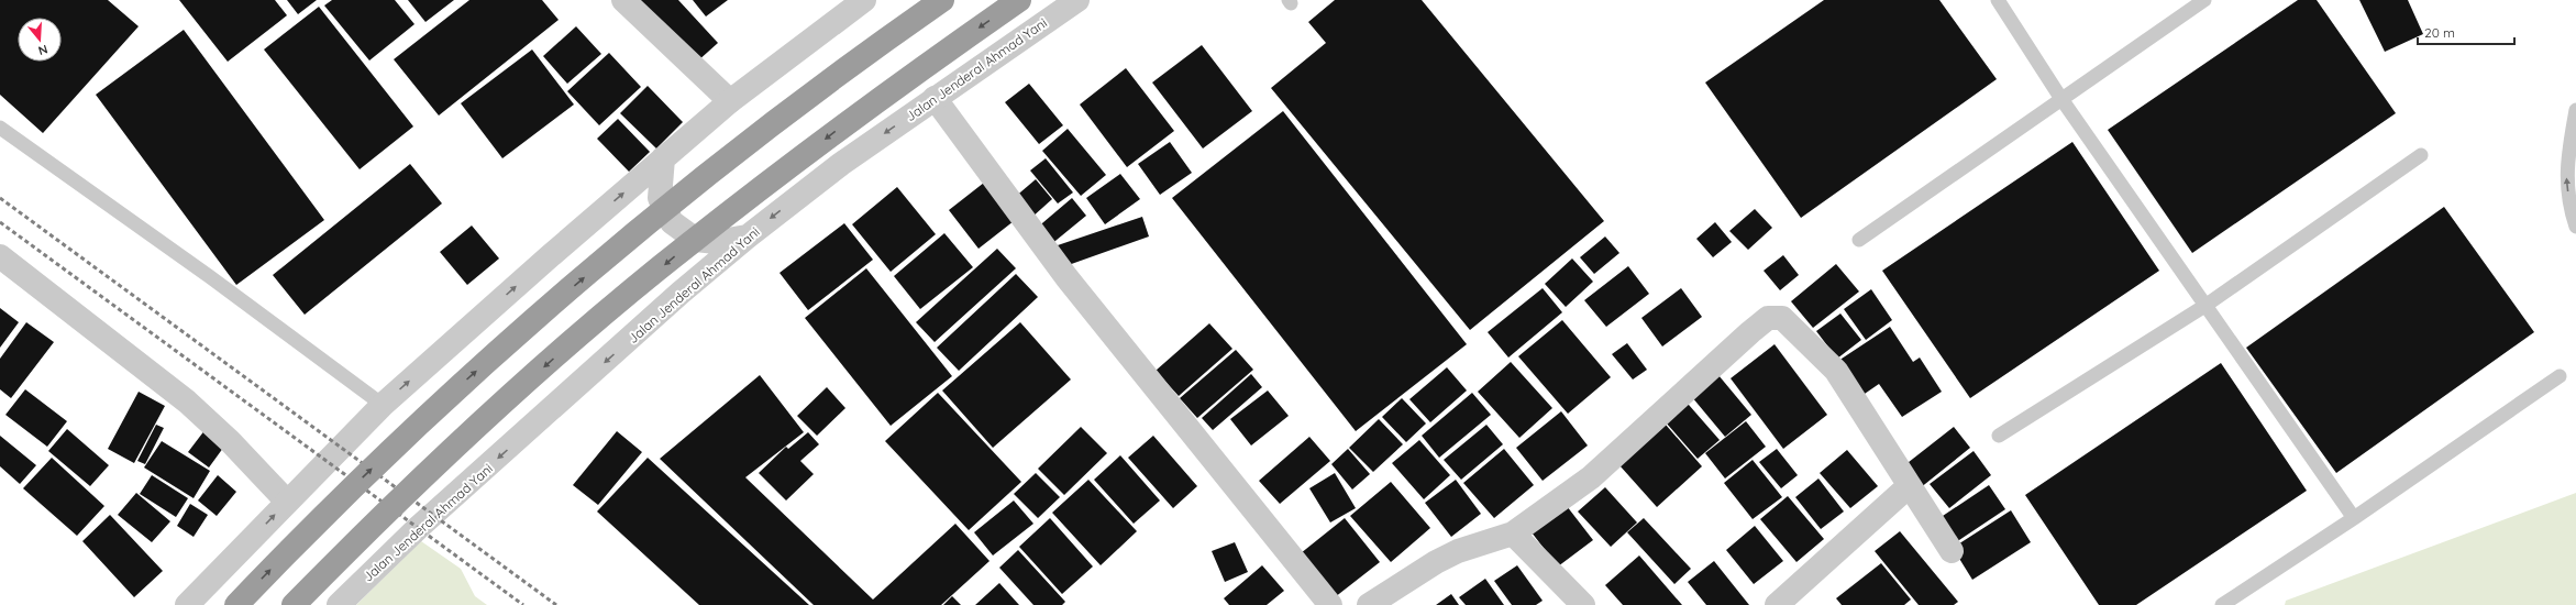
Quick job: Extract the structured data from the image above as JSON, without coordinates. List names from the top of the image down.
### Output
{
  "streets": {
    "street": ["Jalan Jenderal Ahmad Yani"]
  },
  "scale_bar": "20 m",
  "north": "bottom"
}
